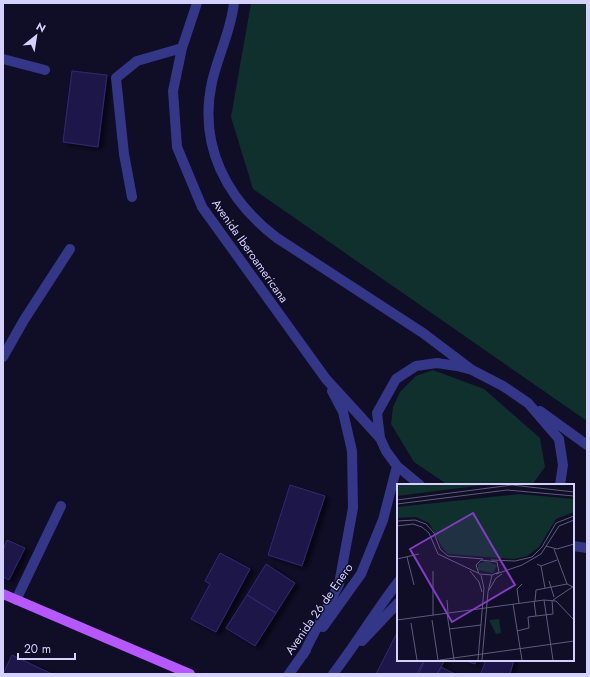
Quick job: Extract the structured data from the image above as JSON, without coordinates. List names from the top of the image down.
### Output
{
  "streets": {
    "street": ["Avenida Iberoamericana", "Avenida 26 de Enero"]
  },
  "scale_bar": "20 m",
  "north": "top right"
}
